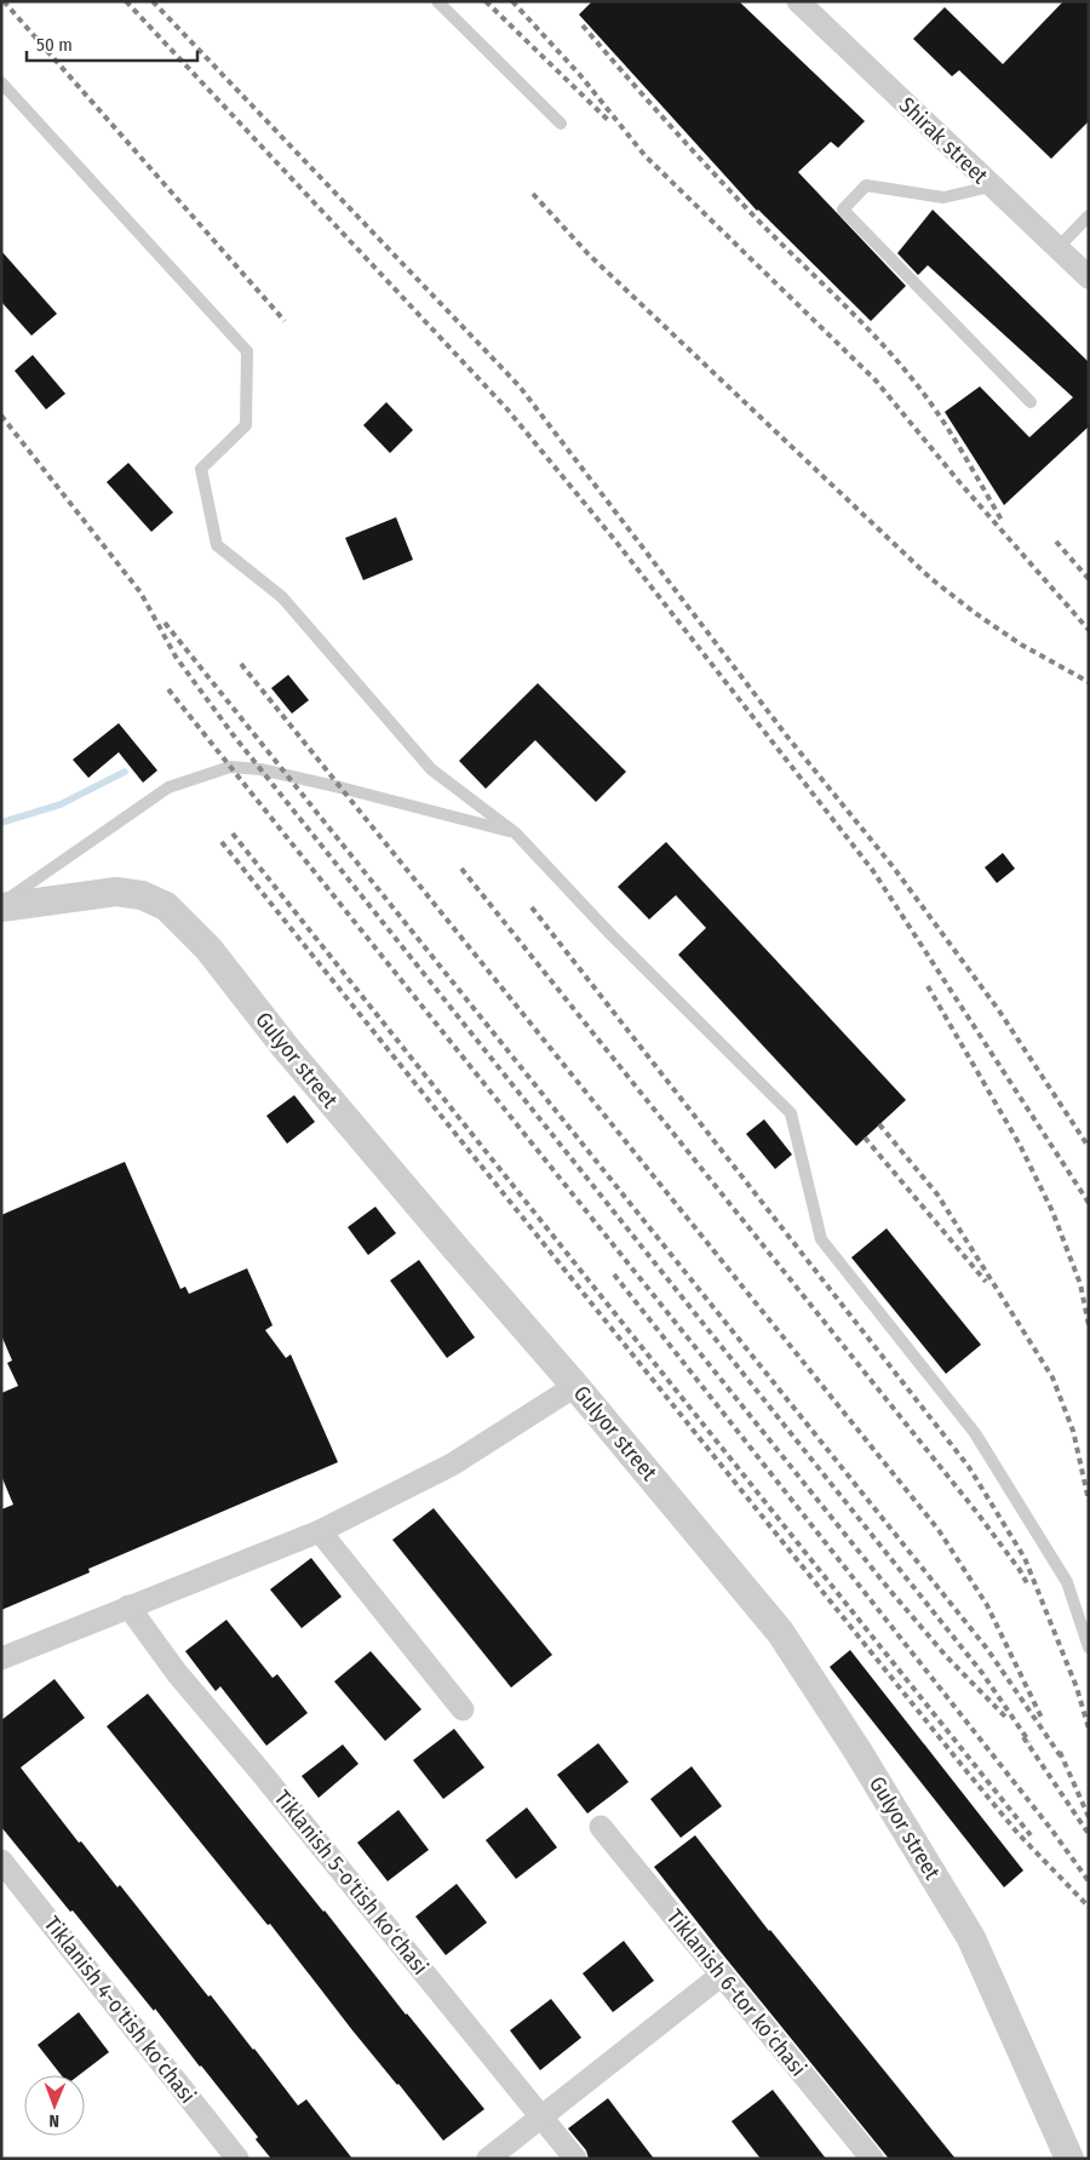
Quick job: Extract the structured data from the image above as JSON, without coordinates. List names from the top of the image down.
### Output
{
  "streets": {
    "street": [
      "Shirak street",
      "Gulyor street",
      "Tiklanish 5-o'tish ko‘chasi",
      "Tiklanish 6-tor ko‘chasi",
      "Tiklanish 4-o'tish ko‘chasi"
    ]
  },
  "scale_bar": "50 m",
  "north": "bottom"
}
